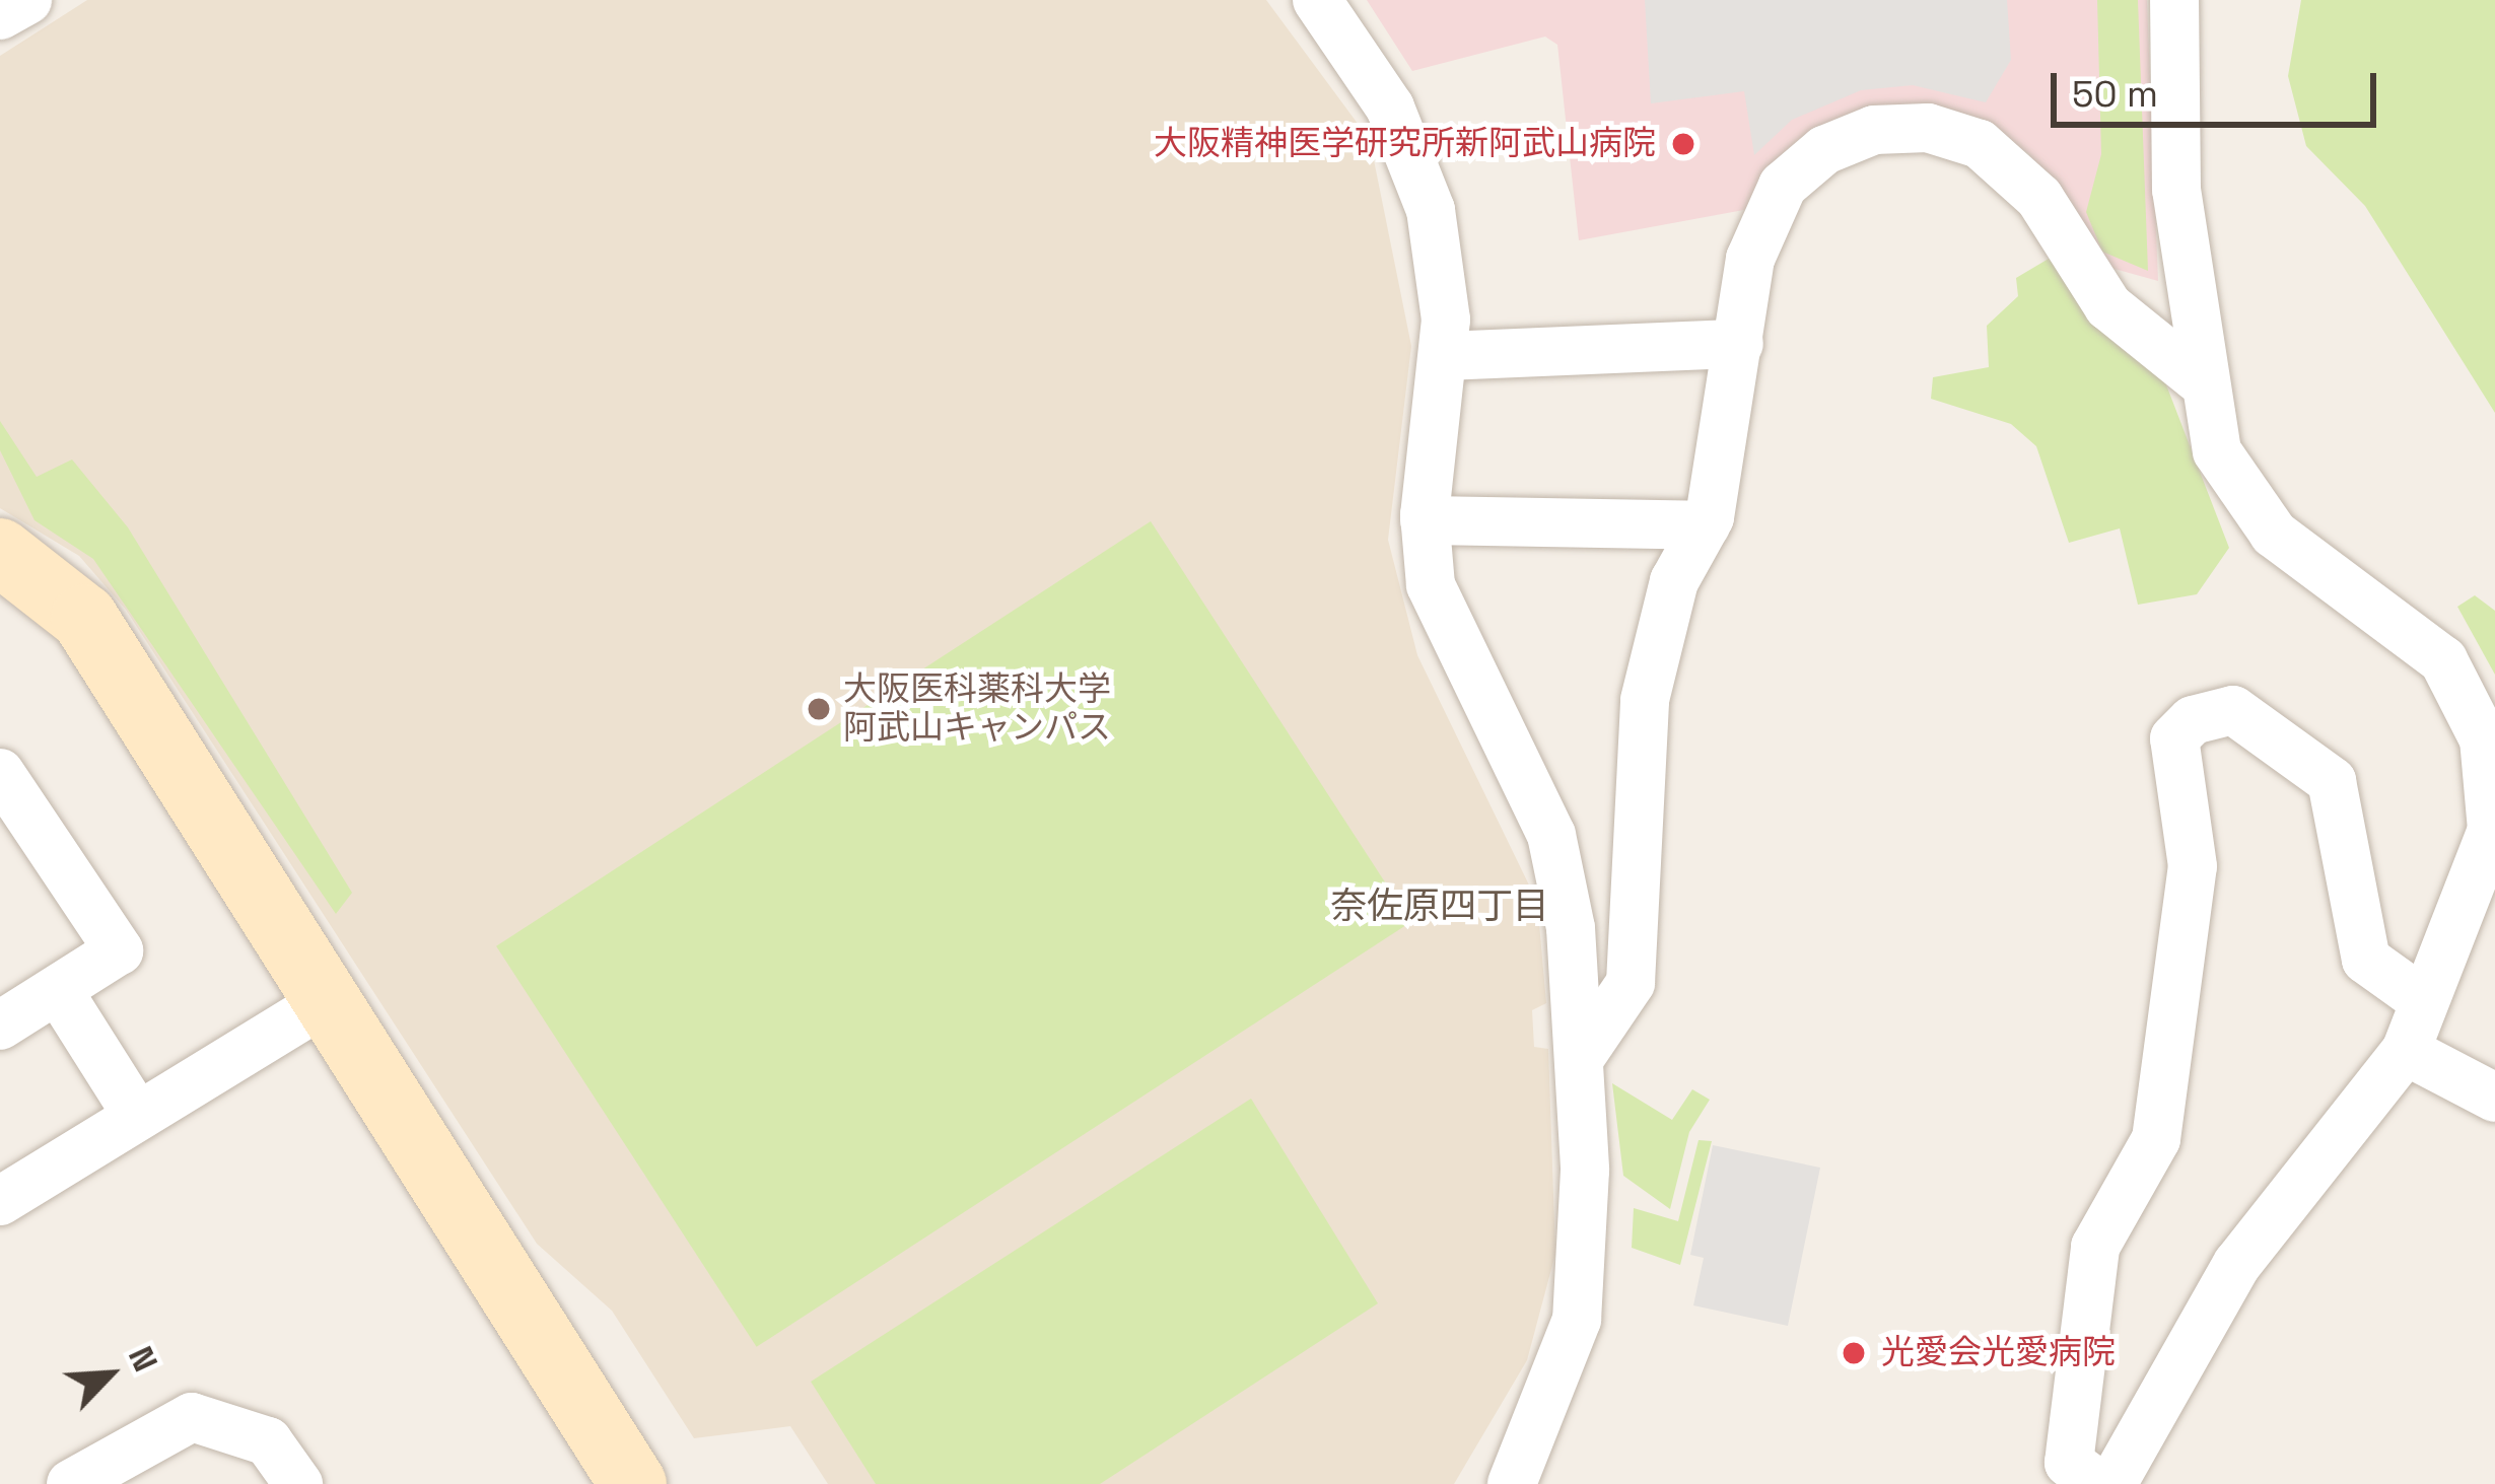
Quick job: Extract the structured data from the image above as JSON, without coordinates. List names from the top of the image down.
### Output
{
  "districts": ["奈佐原四丁目"],
  "places": ["大阪精神医学研究所新阿武山病院", "大阪医科薬科大学 阿武山キャンパス", "光愛会光愛病院"],
  "scale_bar": "50 m",
  "north": "top right"
}
